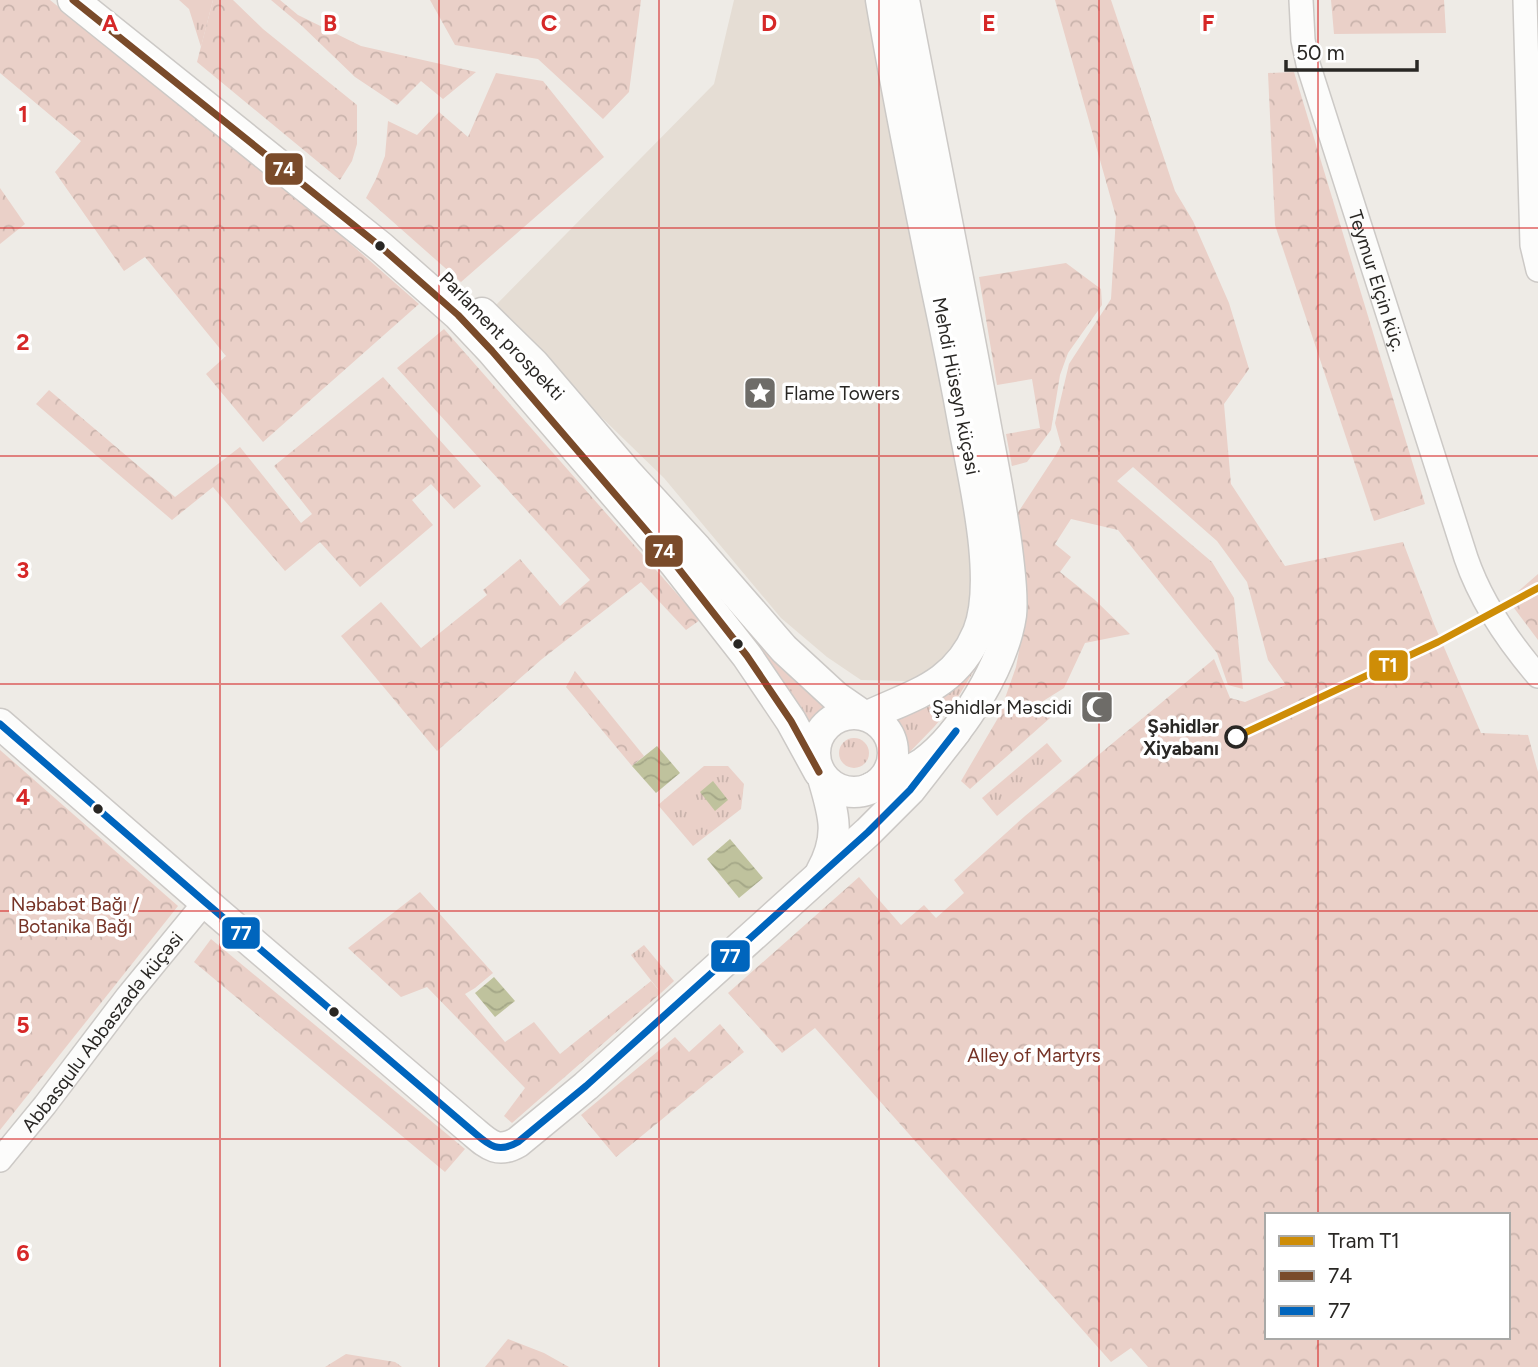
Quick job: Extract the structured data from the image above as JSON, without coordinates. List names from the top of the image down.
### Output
{
  "streets": {
    "main road": ["Parlament prospekti", "Mehdi Hüseyn küçəsi"],
    "street": ["Teymur Elçin küç.", "Abbasqulu Abbaszadə küçəsi"]
  },
  "crossings": [
    ["Parlament prospekti", "Mehdi Hüseyn küçəsi"],
    ["Mehdi Hüseyn küçəsi", "Abbasqulu Abbaszadə küçəsi"]
  ],
  "parks": ["Nəbabət Bağı / Botanika Bağı", "Alley of Martyrs"],
  "places": {
    "place": ["Flame Towers"],
    "mosque": ["Şəhidlər Məscidi"],
    "other": ["Şəhidlər Xiyabanı"]
  },
  "lines": ["transit line 74", "tram line T1", "transit line 77"],
  "legend": ["Tram T1", "74", "77"],
  "scale_bar": "50 m",
  "grid": {
    "columns": [
      "A",
      "B",
      "C",
      "D",
      "E",
      "F"
    ],
    "rows": [
      "1",
      "2",
      "3",
      "4",
      "5",
      "6"
    ]
  }
}
